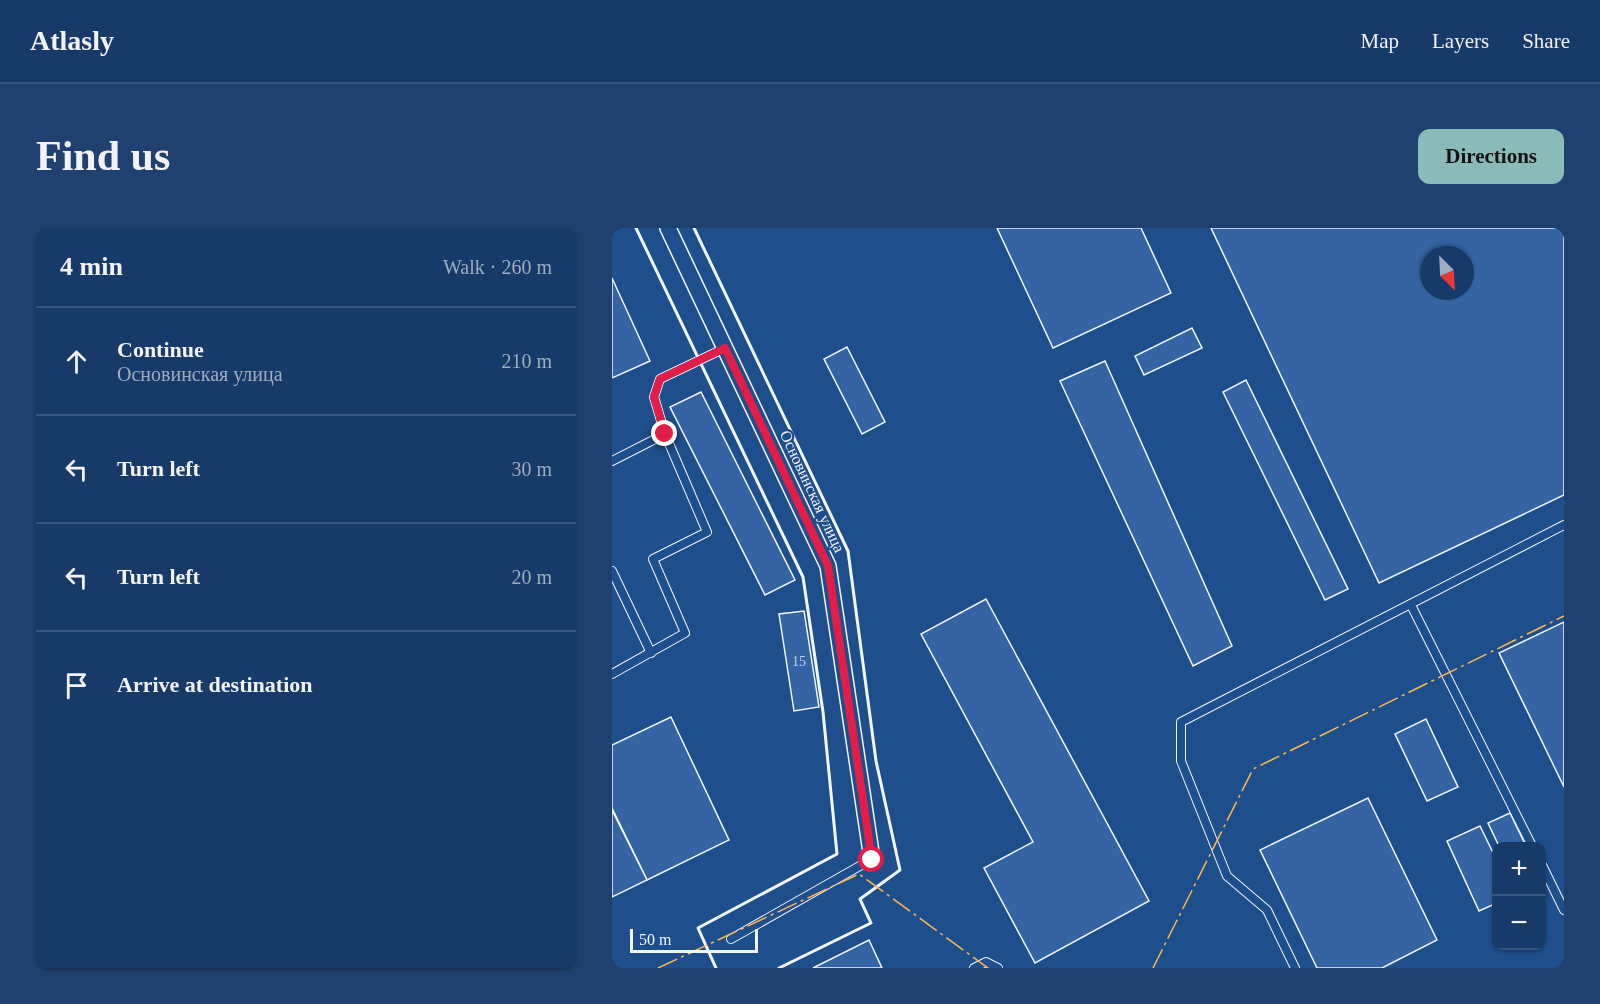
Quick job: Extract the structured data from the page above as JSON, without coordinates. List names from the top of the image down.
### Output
{
  "streets": {
    "street": ["Основинская улица"]
  },
  "house_numbers": ["15"],
  "scale_bar": "50 m",
  "north": "bottom right",
  "page": {
    "header": "Atlasly",
    "nav": ["Map", "Layers", "Share"],
    "buttons": "Directions",
    "title": "Find us",
    "heading": ["4 min", "Walk · 260 m"],
    "list": [
      ["Continue", "Основинская улица", "210 m"],
      ["Turn left", "30 m"],
      ["Turn left", "20 m"],
      "Arrive at destination"
    ],
    "map_buttons": ["+", "−"],
    "scale": "50 m"
  }
}
